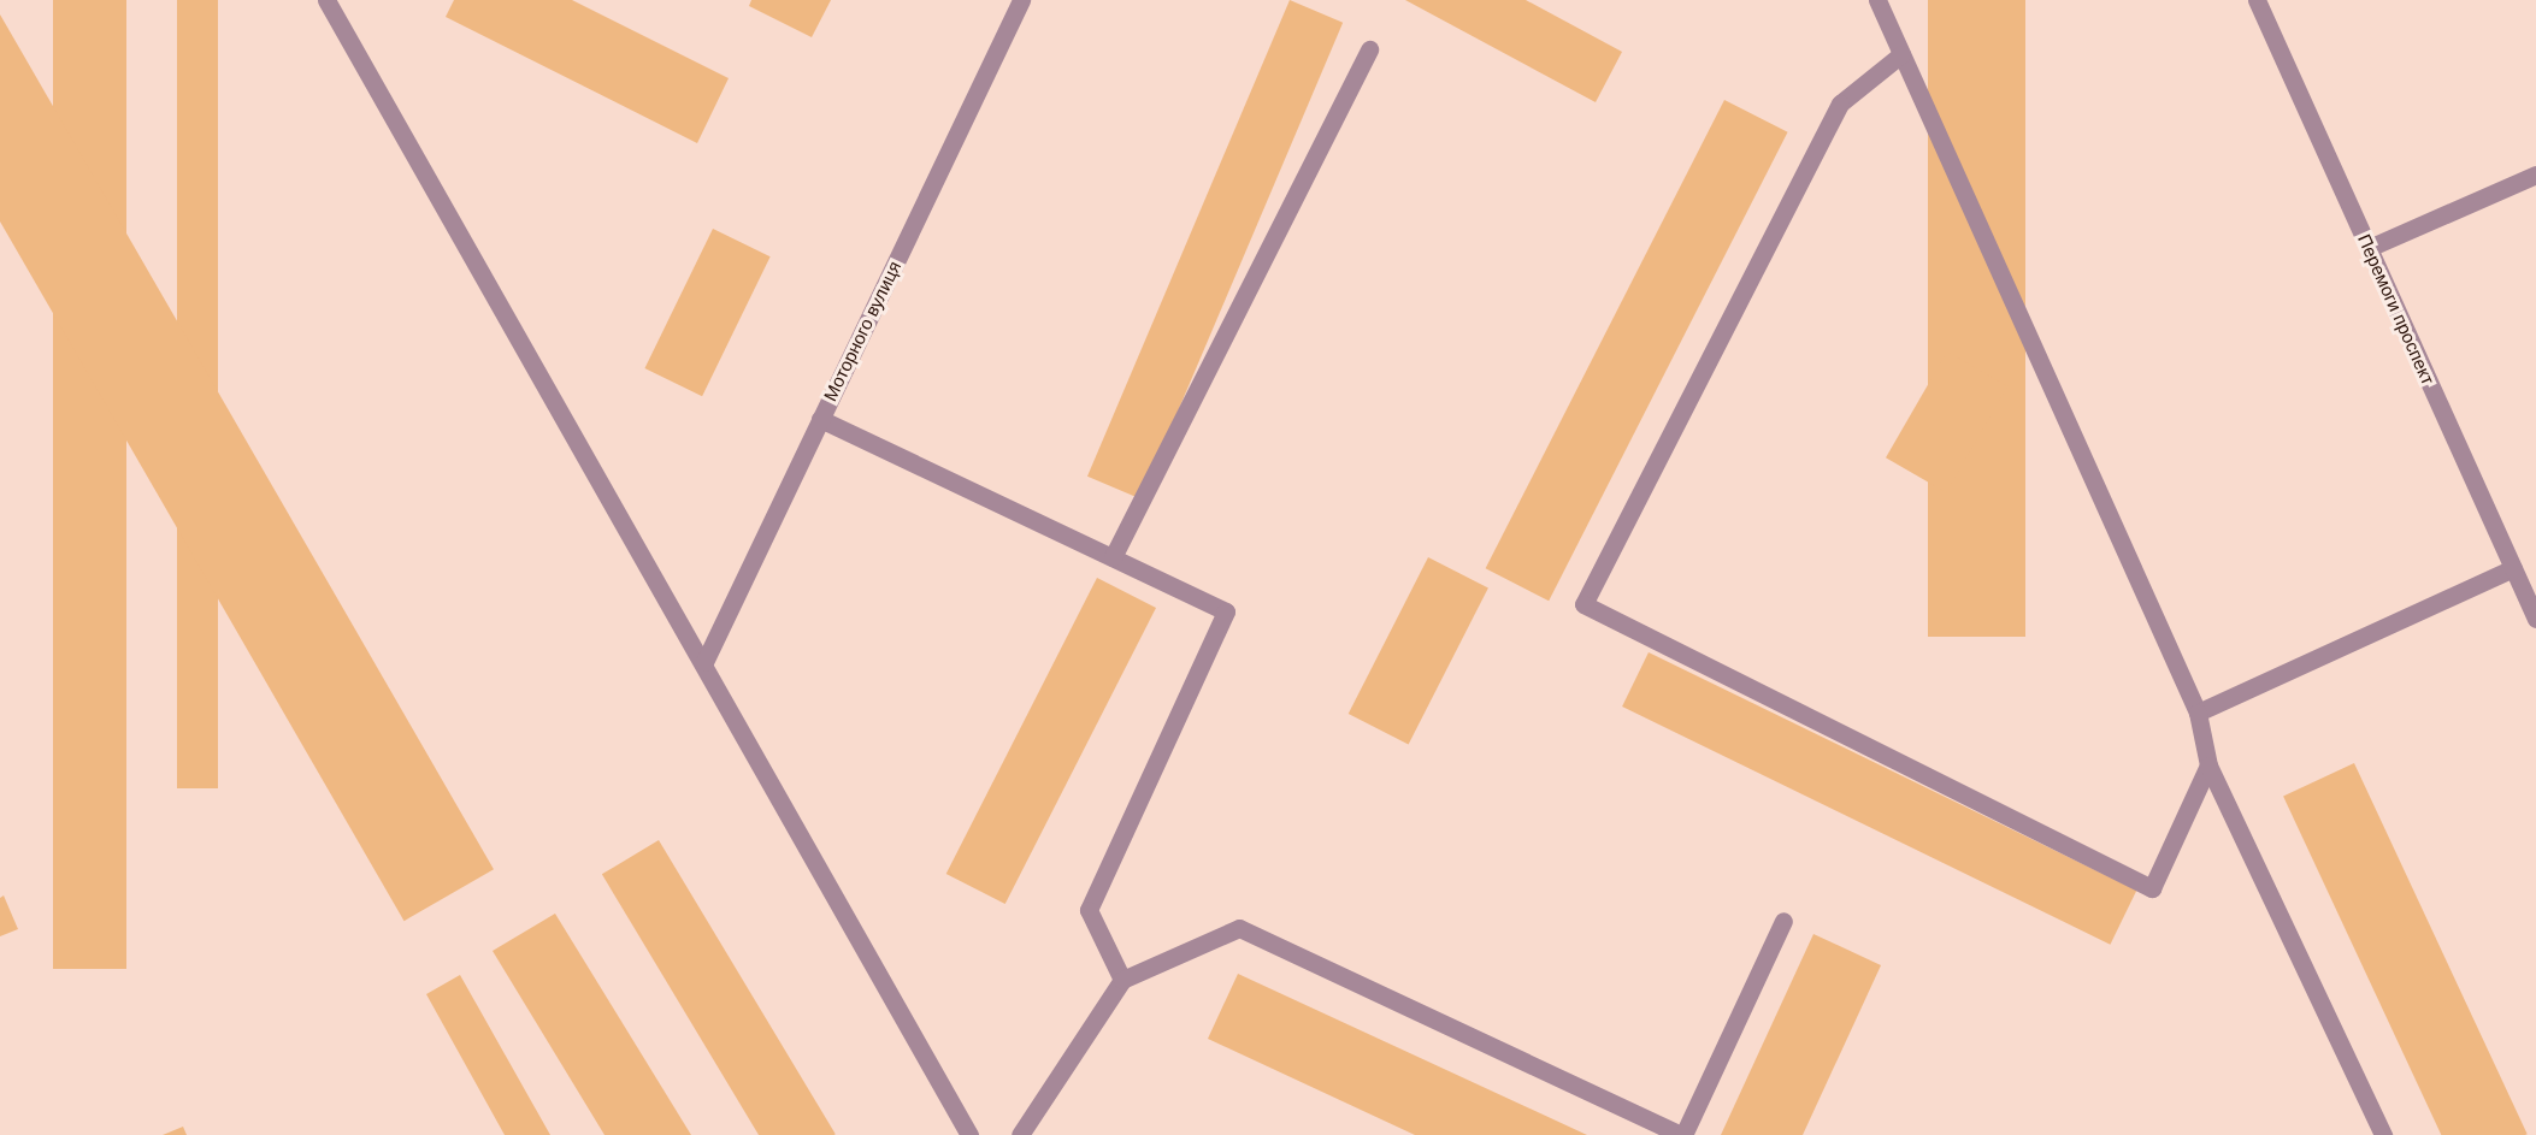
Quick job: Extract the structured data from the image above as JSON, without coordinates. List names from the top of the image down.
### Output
{
  "streets": {
    "street": ["Перемоги проспект", "Моторного вулиця"]
  }
}
